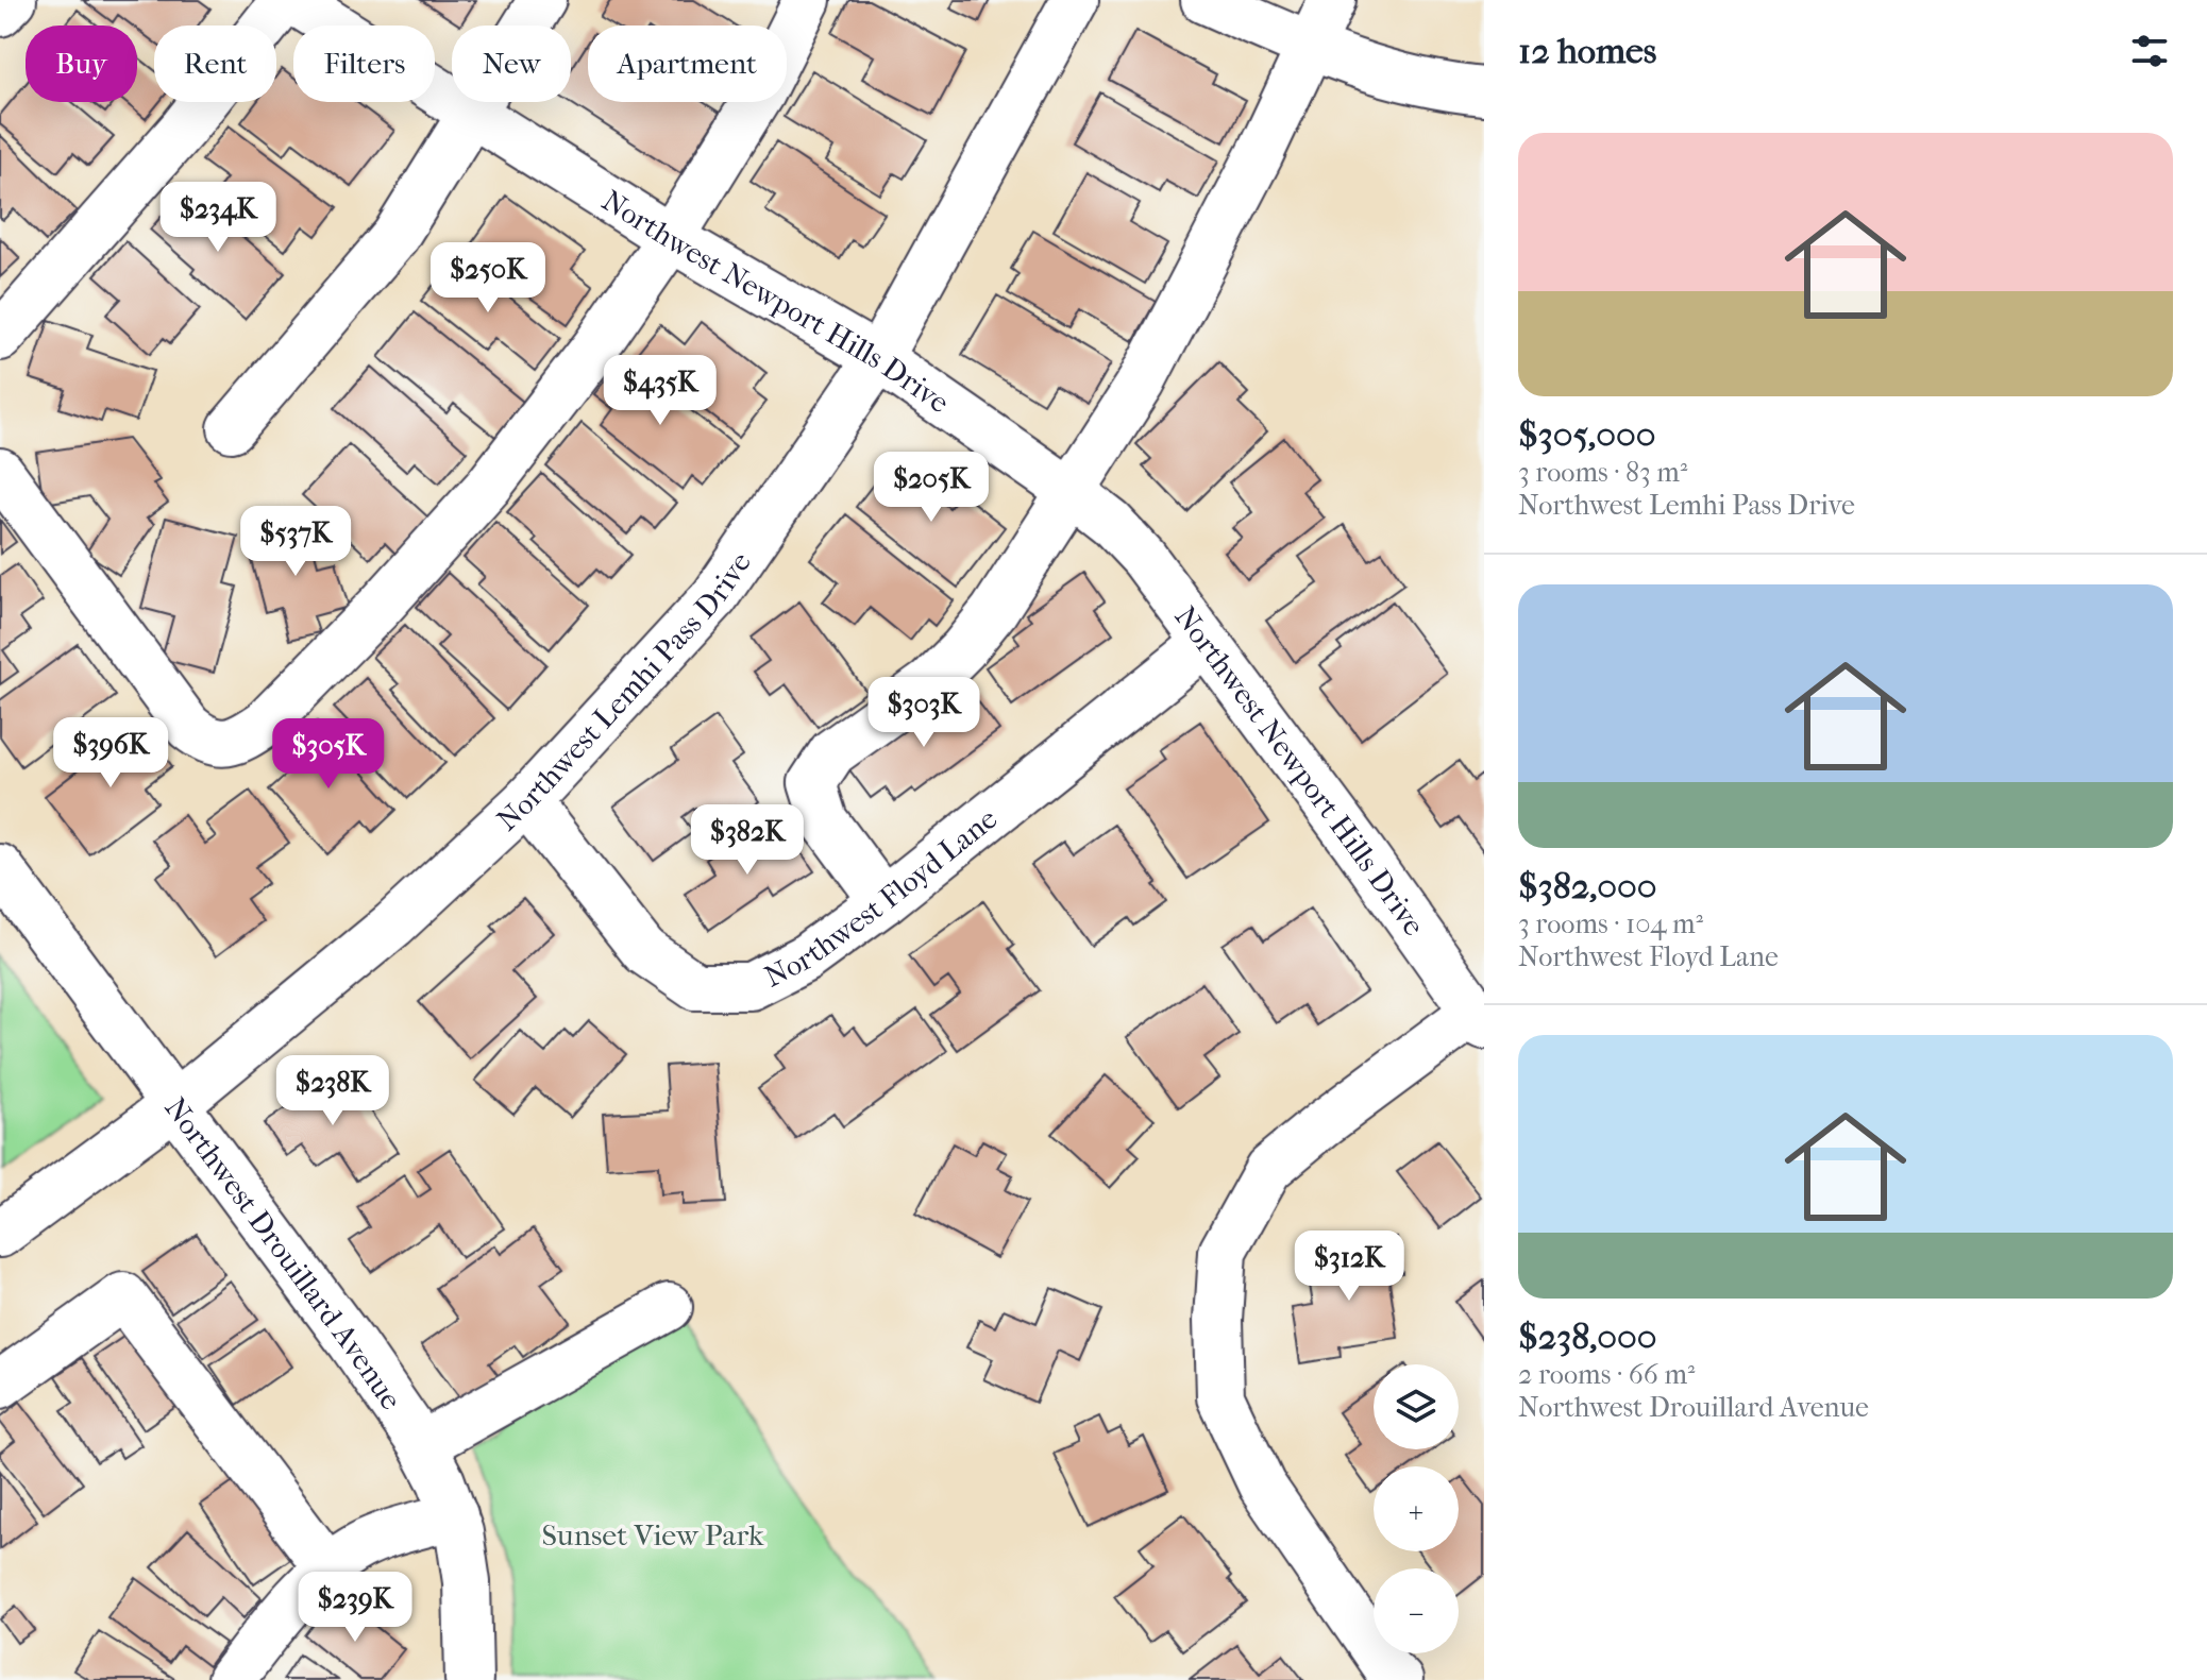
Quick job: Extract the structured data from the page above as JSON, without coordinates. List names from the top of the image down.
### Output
{
  "streets": {
    "street": [
      "Northwest Newport Hills Drive",
      "Northwest Lemhi Pass Drive",
      "Northwest Floyd Lane",
      "Northwest Drouillard Avenue"
    ]
  },
  "crossings": [
    ["Northwest Newport Hills Drive", "Northwest Lemhi Pass Drive"],
    ["Northwest Newport Hills Drive", "Northwest Floyd Lane"],
    ["Northwest Lemhi Pass Drive", "Northwest Floyd Lane"],
    ["Northwest Lemhi Pass Drive", "Northwest Drouillard Avenue"]
  ],
  "parks": ["Sunset View Park"],
  "page": {
    "heading": "12 homes",
    "chip": [
      "Buy",
      "Rent",
      "Filters",
      "New",
      "Apartment"
    ],
    "list": [
      {
        "name": "$305,000",
        "note": "3 rooms · 83 m² · Northwest Lemhi Pass Drive"
      },
      {
        "name": "$382,000",
        "note": "3 rooms · 104 m² · Northwest Floyd Lane"
      },
      {
        "name": "$238,000",
        "note": "2 rooms · 66 m² · Northwest Drouillard Avenue"
      }
    ],
    "price": [
      "$234K",
      "$250K",
      "$435K",
      "$205K",
      "$537K",
      "$303K",
      "$396K",
      "$305K",
      "$382K",
      "$238K",
      "$312K",
      "$239K"
    ],
    "map_buttons": ["+", "−"]
  }
}
